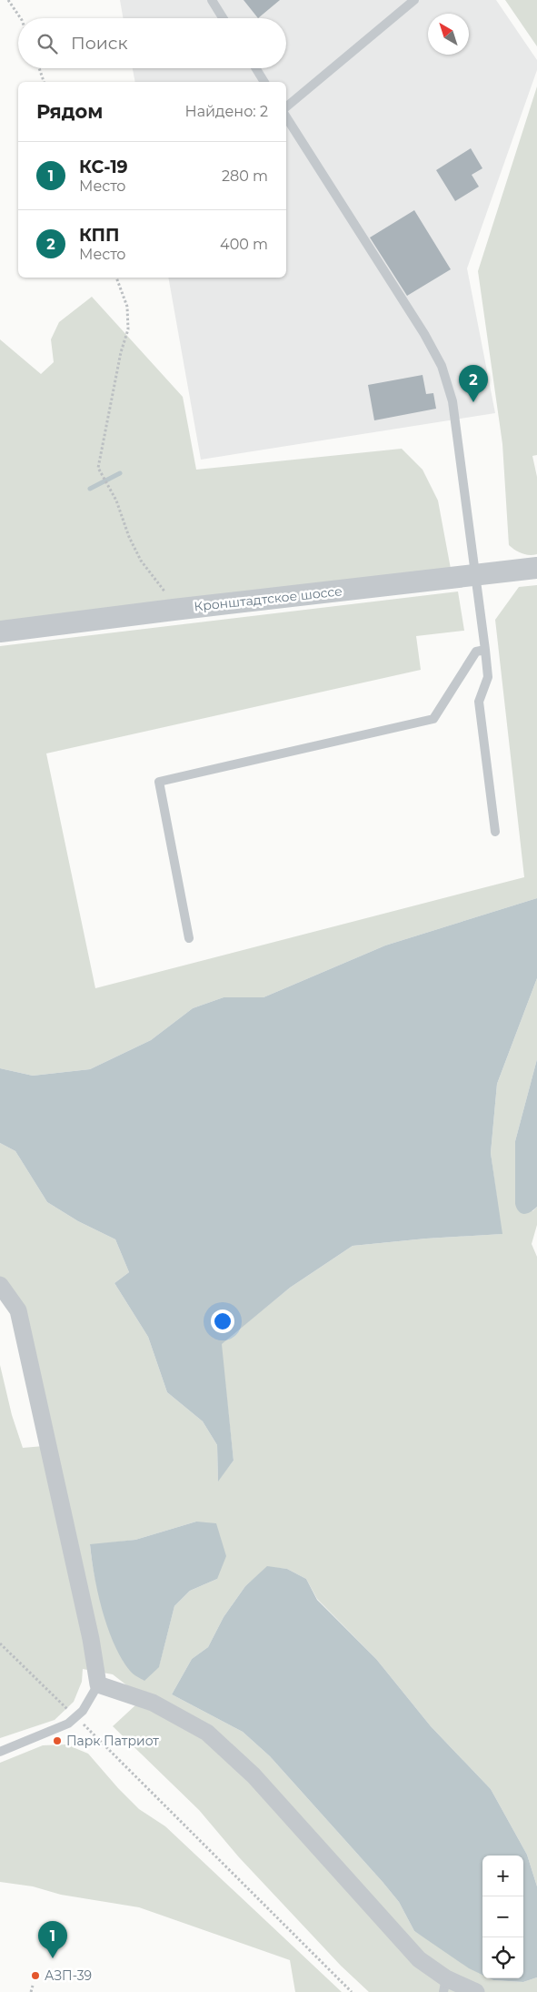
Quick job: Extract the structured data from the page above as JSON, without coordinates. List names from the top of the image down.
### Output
{
  "streets": {
    "street": ["Кронштадтское шоссе"]
  },
  "places": ["Парк Патриот", "АЗП-39"],
  "north": "top left",
  "page": {
    "search": "Поиск",
    "heading": ["Рядом", "Найдено: 2"],
    "list": [
      {
        "mark": "1",
        "name": "КС-19",
        "note": "Место",
        "value": "280 m"
      },
      {
        "mark": "2",
        "name": "КПП",
        "note": "Место",
        "value": "400 m"
      }
    ],
    "pins": ["2", "1"],
    "map_buttons": ["+", "−"]
  }
}
